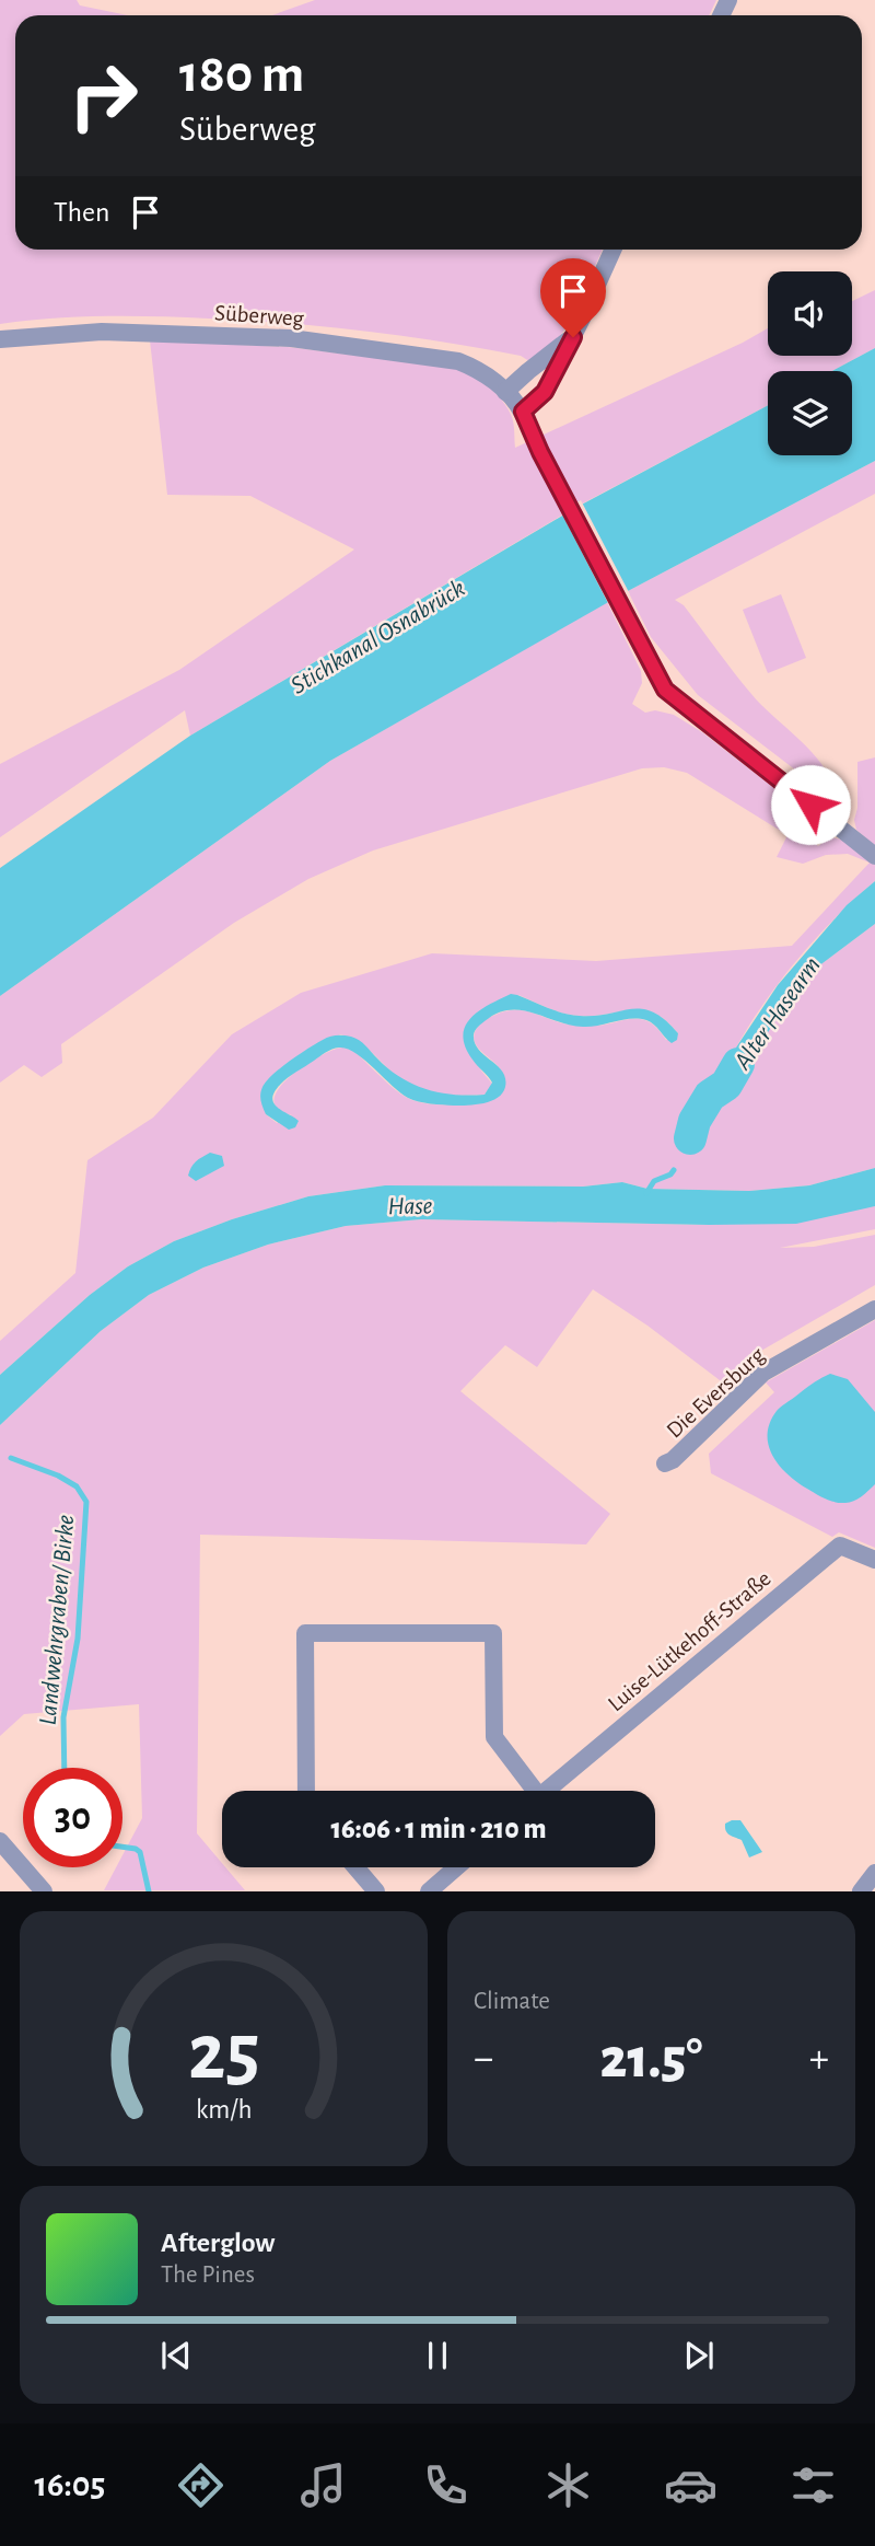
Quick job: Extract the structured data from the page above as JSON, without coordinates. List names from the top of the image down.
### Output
{
  "streets": {
    "street": ["Süberweg", "Die Eversburg", "Luise-Lütkehoff-Straße"]
  },
  "water": [
    "Stichkanal Osnabrück",
    "Alter Hasearm",
    "Hase",
    "Landwehrgraben/ Birke"
  ],
  "page": {
    "turn": ["180 m", "Süberweg"],
    "then": "Then",
    "limit": "30",
    "trip": "16:06 · 1 min · 210 m",
    "tile": "Climate",
    "heat": ["−", "21.5°", "+"],
    "song": ["Afterglow", "The Pines"],
    "tabs": "16:05",
    "gauge": ["25", "km/h"]
  }
}
